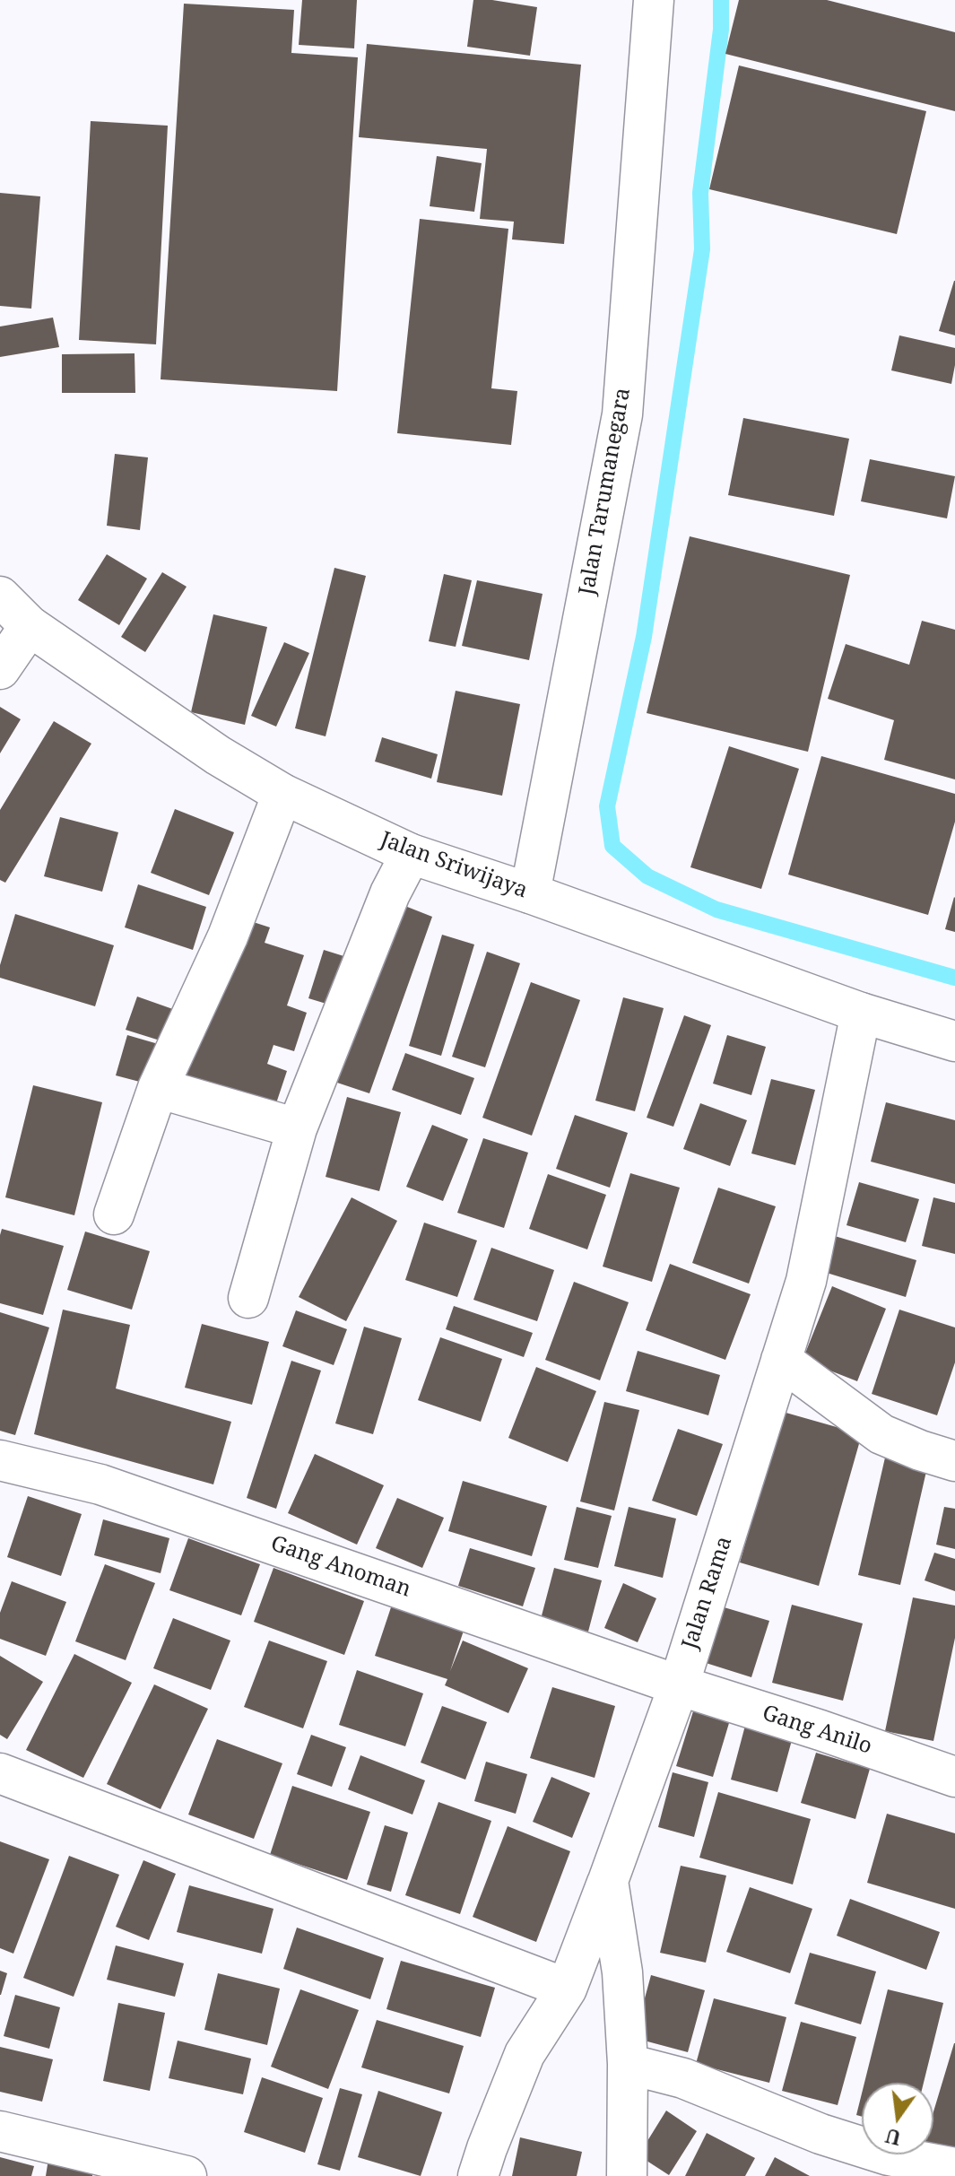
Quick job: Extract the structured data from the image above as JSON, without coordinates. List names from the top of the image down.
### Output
{
  "streets": {
    "street": [
      "Jalan Tarumanegara",
      "Jalan Sriwijaya",
      "Gang Anoman",
      "Jalan Rama",
      "Gang Anilo"
    ]
  },
  "crossings": [
    ["Jalan Tarumanegara", "Jalan Sriwijaya"],
    ["Jalan Sriwijaya", "Jalan Rama"],
    ["Gang Anoman", "Jalan Rama"],
    ["Gang Anoman", "Gang Anilo"],
    ["Jalan Rama", "Gang Anilo"]
  ],
  "north": "bottom"
}
